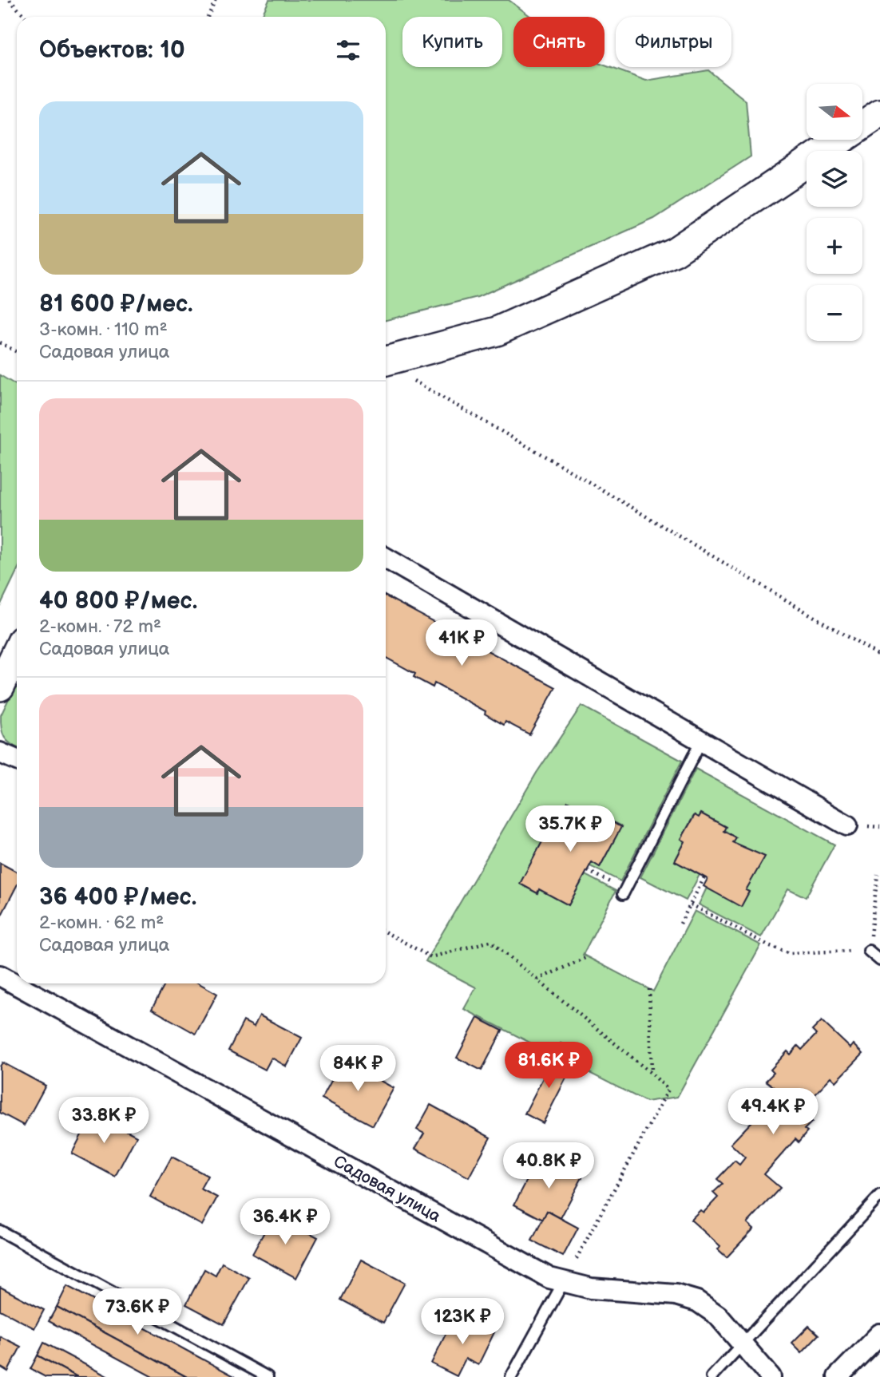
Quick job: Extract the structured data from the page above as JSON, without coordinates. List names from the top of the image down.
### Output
{
  "streets": {
    "street": ["Садовая улица"]
  },
  "north": "right",
  "page": {
    "chip": ["Купить", "Снять", "Фильтры"],
    "heading": "Объектов: 10",
    "map_buttons": ["+", "−"],
    "list": [
      {
        "name": "81 600 ₽/мес.",
        "note": "3-комн. · 110 m² · Садовая улица"
      },
      {
        "name": "40 800 ₽/мес.",
        "note": "2-комн. · 72 m² · Садовая улица"
      },
      {
        "name": "36 400 ₽/мес.",
        "note": "2-комн. · 62 m² · Садовая улица"
      }
    ],
    "price": [
      "41K ₽",
      "35.7K ₽",
      "81.6K ₽",
      "84K ₽",
      "49.4K ₽",
      "33.8K ₽",
      "40.8K ₽",
      "36.4K ₽",
      "73.6K ₽",
      "123K ₽"
    ]
  }
}
